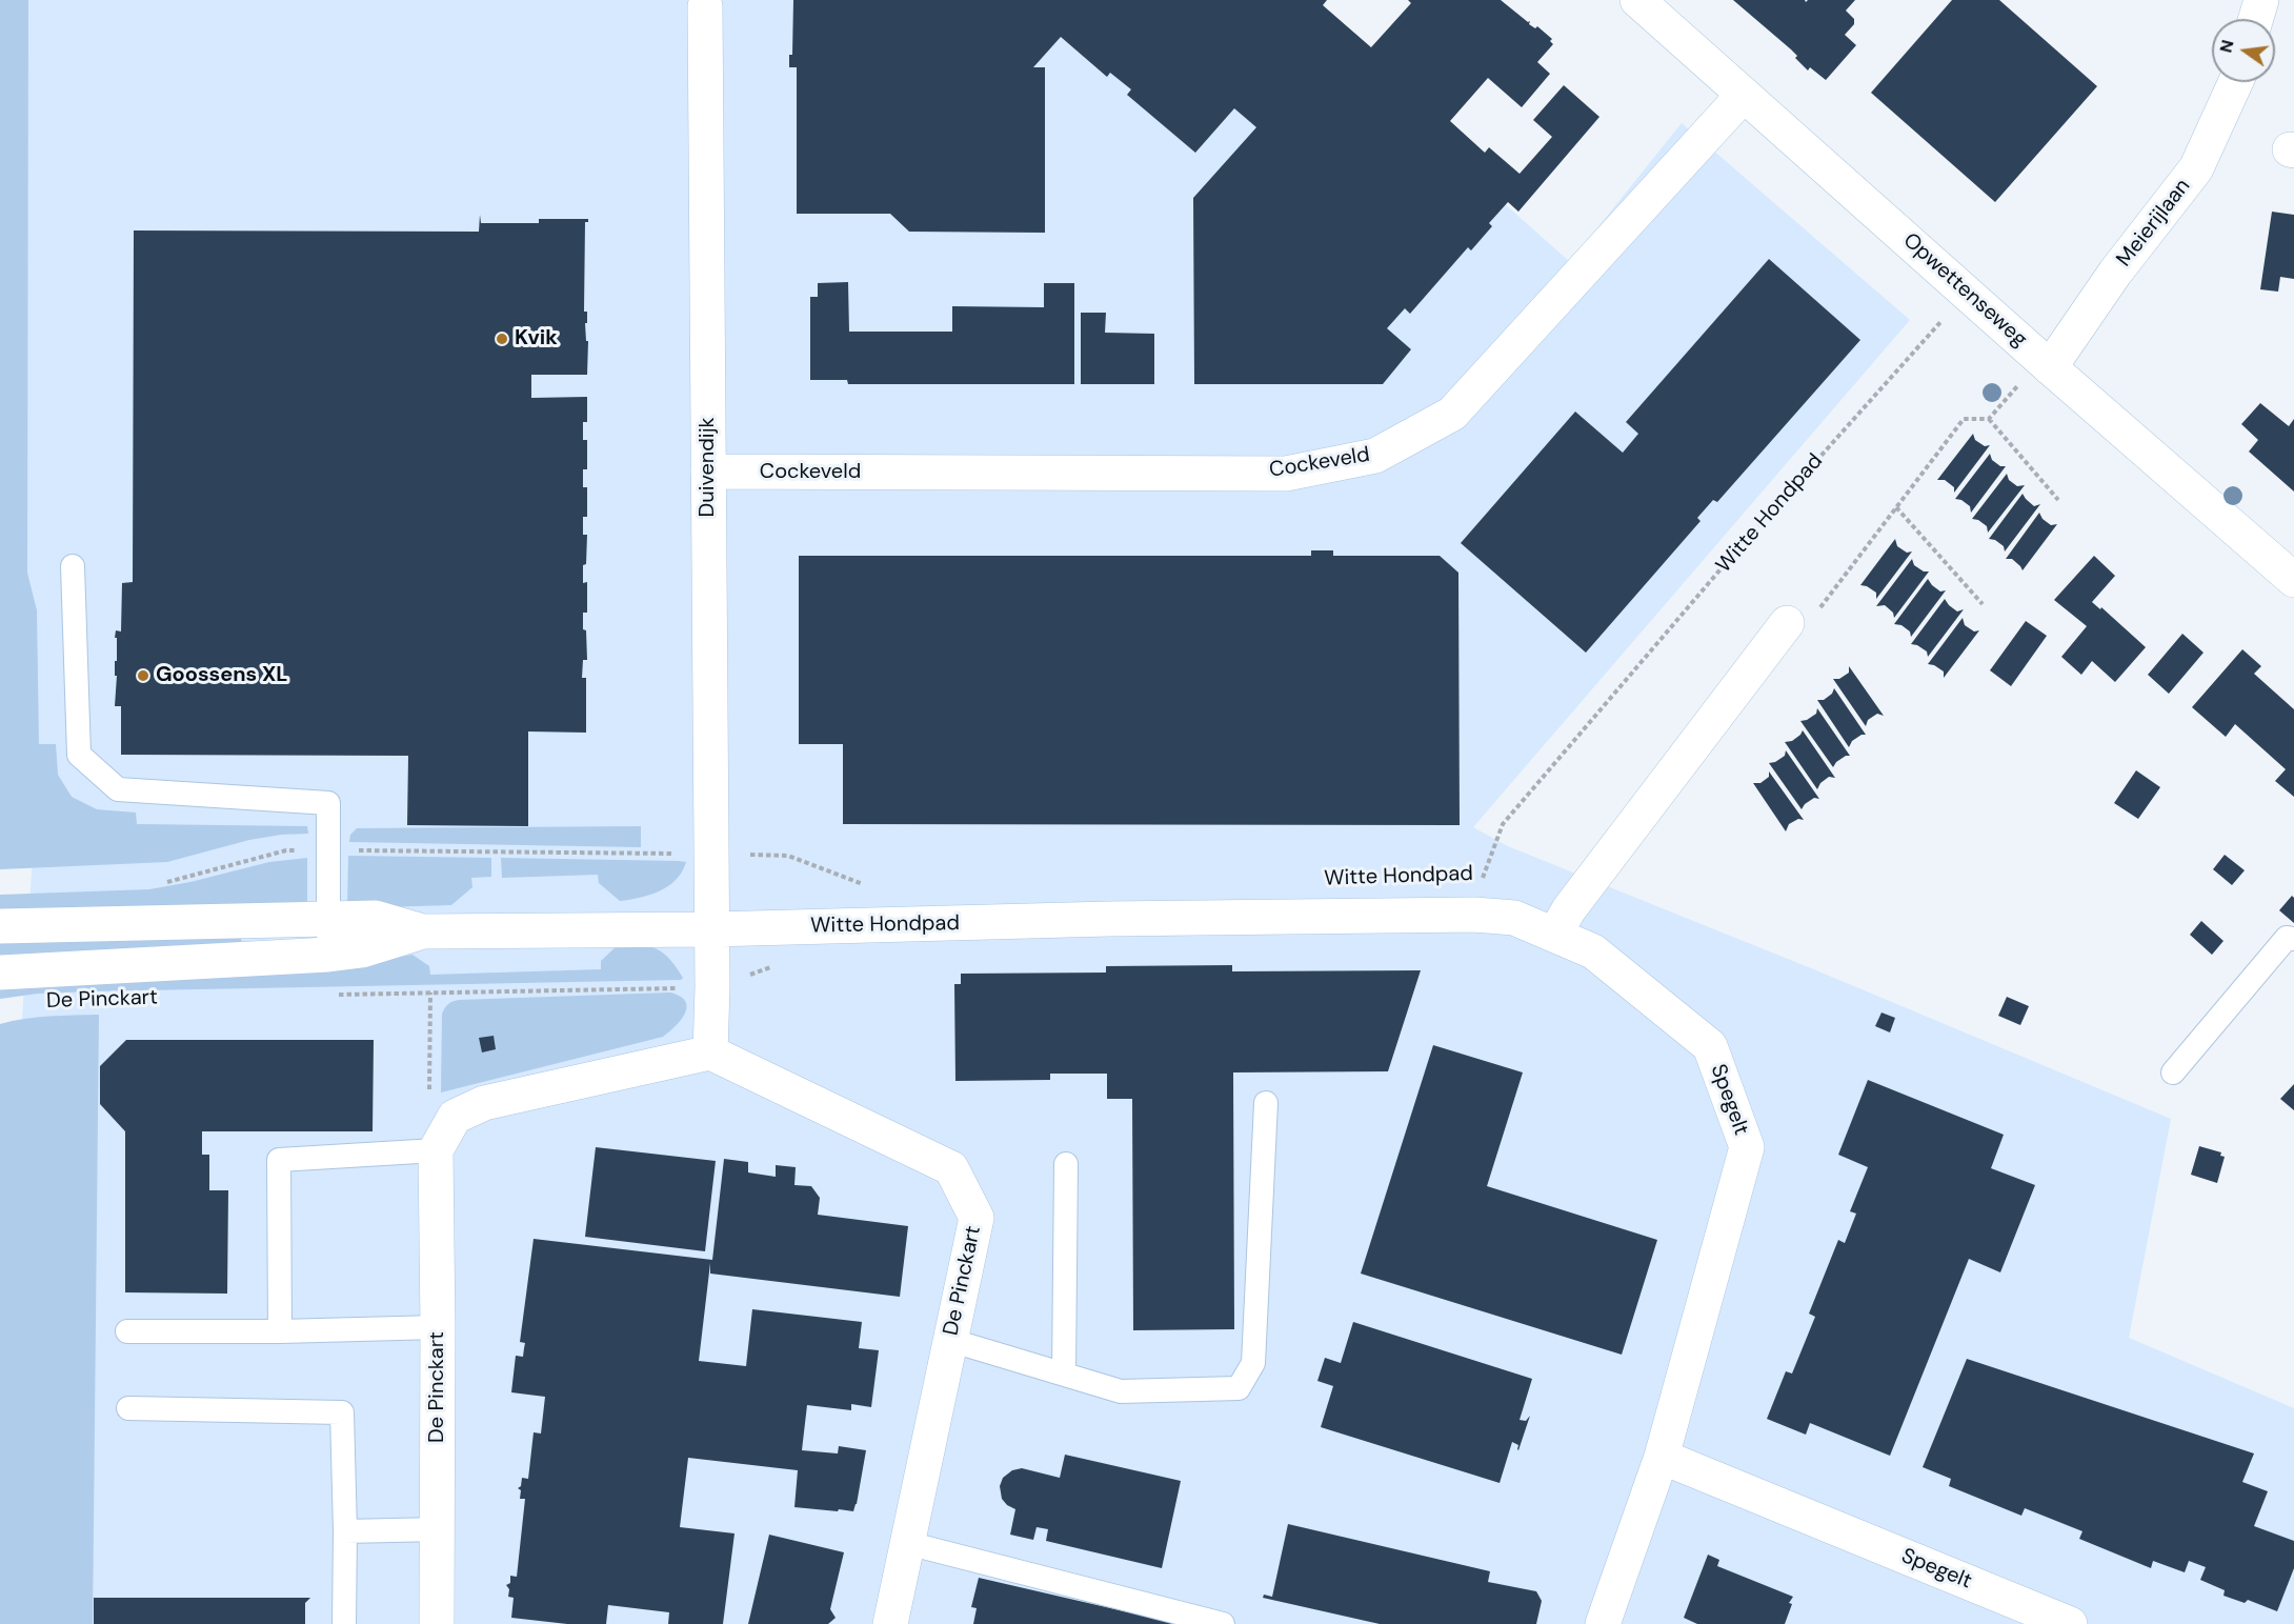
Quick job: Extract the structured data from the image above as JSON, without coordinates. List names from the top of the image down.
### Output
{
  "streets": {
    "street": [
      "Meierijlaan",
      "Opwettenseweg",
      "Cockeveld",
      "Duivendijk",
      "Witte Hondpad",
      "De Pinckart",
      "Spegelt"
    ]
  },
  "crossings": [
    ["Meierijlaan", "Opwettenseweg"],
    ["Opwettenseweg", "Cockeveld"],
    ["Opwettenseweg", "Witte Hondpad"],
    ["Cockeveld", "Duivendijk"],
    ["Duivendijk", "Witte Hondpad"],
    ["Duivendijk", "De Pinckart"],
    ["Witte Hondpad", "De Pinckart"],
    ["Witte Hondpad", "Spegelt"]
  ],
  "places": ["Kvik", "Goossens XL"],
  "north": "left"
}
